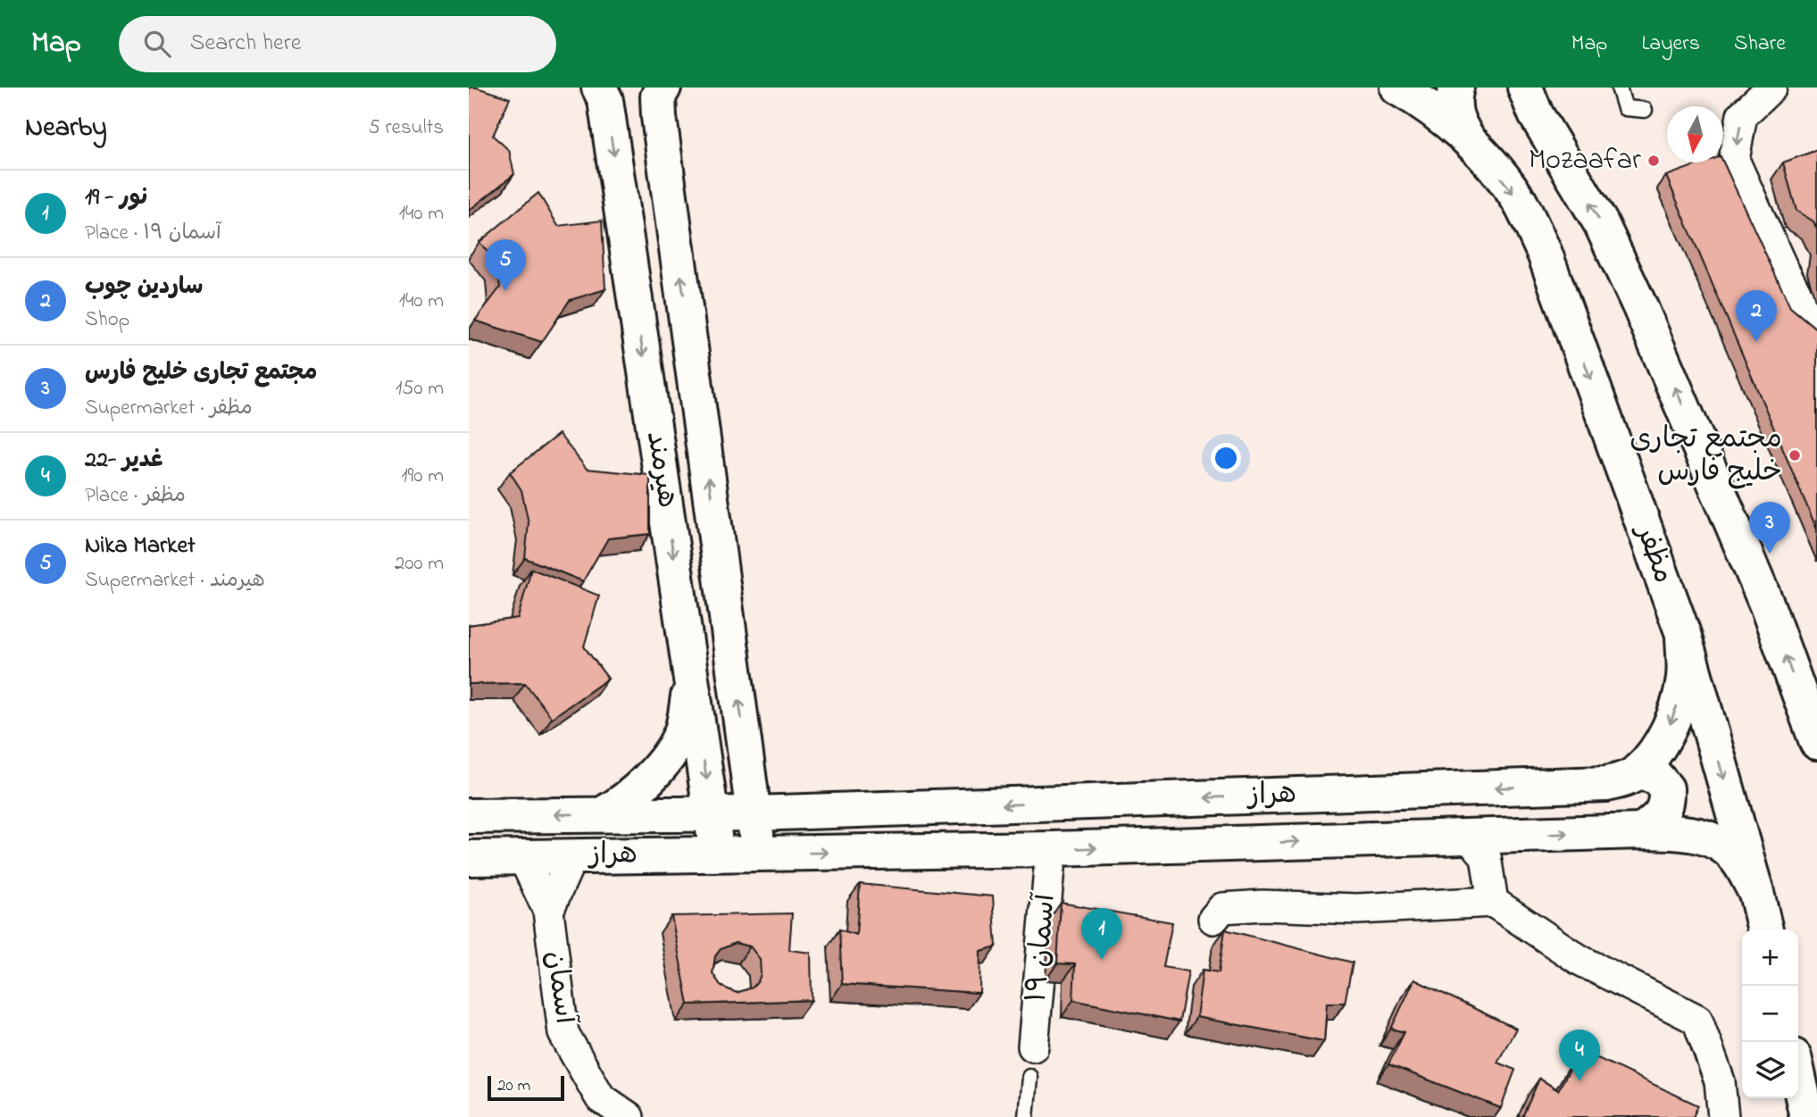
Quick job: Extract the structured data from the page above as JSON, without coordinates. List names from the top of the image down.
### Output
{
  "streets": {
    "street": [
      "هیرمند",
      "مظفر",
      "هراز",
      "آسمان ۱۹",
      "آسمان"
    ]
  },
  "crossings": [
    ["هیرمند", "هراز"],
    ["مظفر", "هراز"],
    ["هراز", "آسمان ۱۹"]
  ],
  "places": ["Mozaafar", "مجتمع تجاری خلیج فارس"],
  "scale_bar": "20 m",
  "north": "bottom",
  "page": {
    "header": "Map",
    "search": "Search here",
    "nav": ["Map", "Layers", "Share"],
    "heading": ["Nearby", "5 results"],
    "list": [
      {
        "mark": "1",
        "name": "19 - نور",
        "note": "Place · آسمان ۱۹",
        "value": "140 m"
      },
      {
        "mark": "2",
        "name": "ساردین چوب",
        "note": "Shop",
        "value": "140 m"
      },
      {
        "mark": "3",
        "name": "مجتمع تجاری خلیح فارس",
        "note": "Supermarket · مظفر",
        "value": "150 m"
      },
      {
        "mark": "4",
        "name": "22- غدیر",
        "note": "Place · مظفر",
        "value": "190 m"
      },
      {
        "mark": "5",
        "name": "Nika Market",
        "note": "Supermarket · هیرمند",
        "value": "200 m"
      }
    ],
    "pins": [
      "5",
      "2",
      "3",
      "1",
      "4"
    ],
    "map_buttons": ["+", "−"],
    "scale": "20 m"
  }
}
